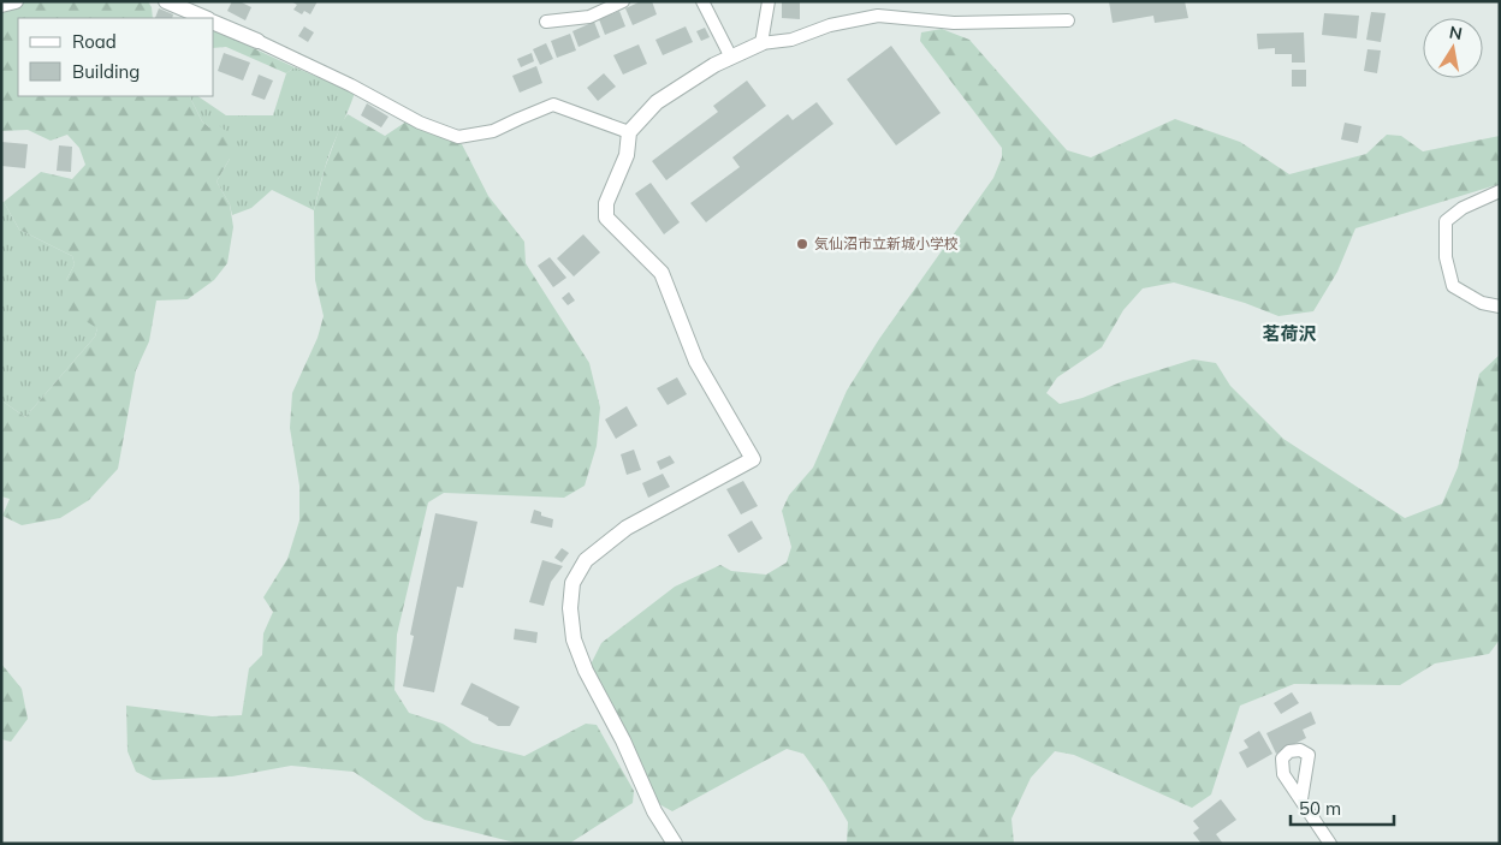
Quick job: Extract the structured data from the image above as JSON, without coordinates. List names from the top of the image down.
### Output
{
  "districts": ["茗荷沢"],
  "places": ["気仙沼市立新城小学校"],
  "legend": ["Road", "Building"],
  "scale_bar": "50 m",
  "north": "top"
}
